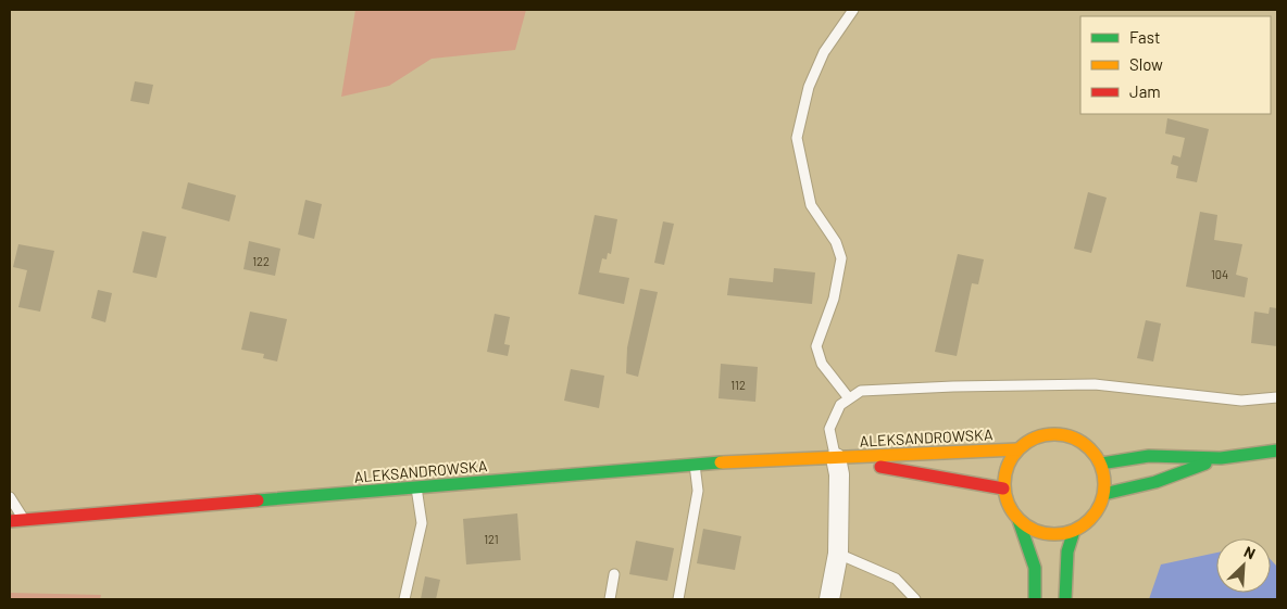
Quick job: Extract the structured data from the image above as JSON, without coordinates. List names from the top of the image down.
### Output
{
  "streets": {
    "main road": ["ALEKSANDROWSKA"]
  },
  "house_numbers": [
    "122",
    "104",
    "112",
    "121"
  ],
  "legend": ["Fast", "Slow", "Jam"],
  "north": "top right"
}
